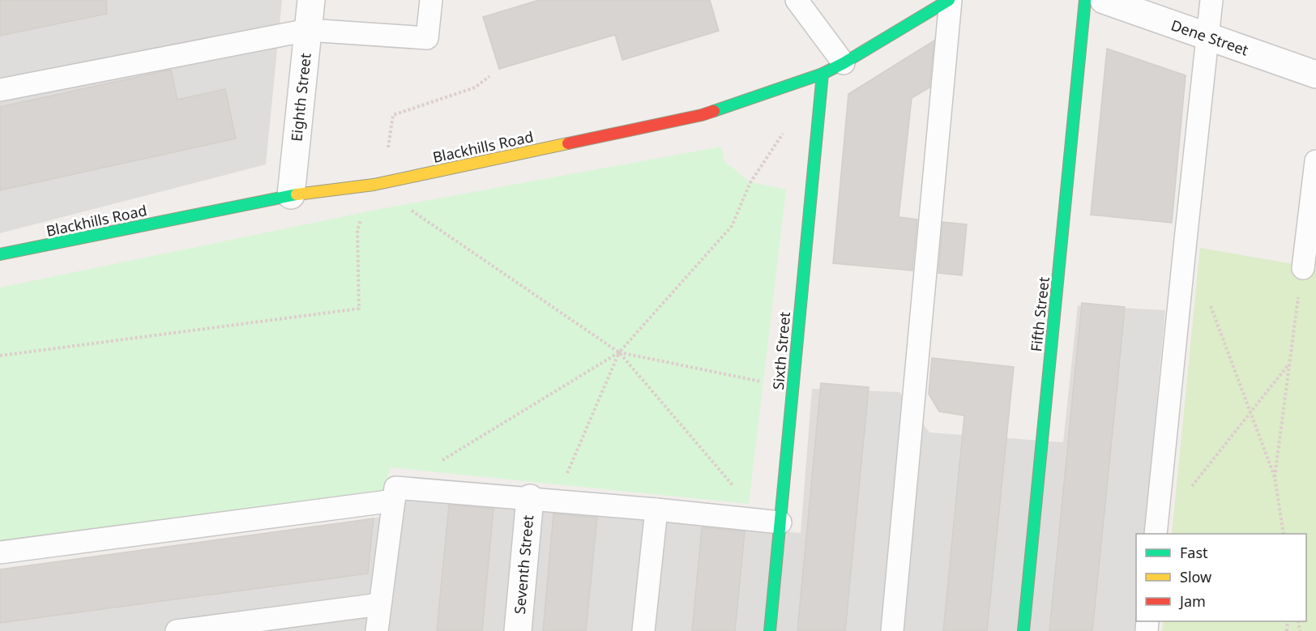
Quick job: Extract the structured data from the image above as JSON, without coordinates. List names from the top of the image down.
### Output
{
  "streets": {
    "street": [
      "Dene Street",
      "Eighth Street",
      "Blackhills Road",
      "Fifth Street",
      "Sixth Street",
      "Seventh Street"
    ]
  },
  "crossings": [
    ["Eighth Street", "Blackhills Road"],
    ["Blackhills Road", "Sixth Street"]
  ],
  "legend": ["Fast", "Slow", "Jam"]
}
